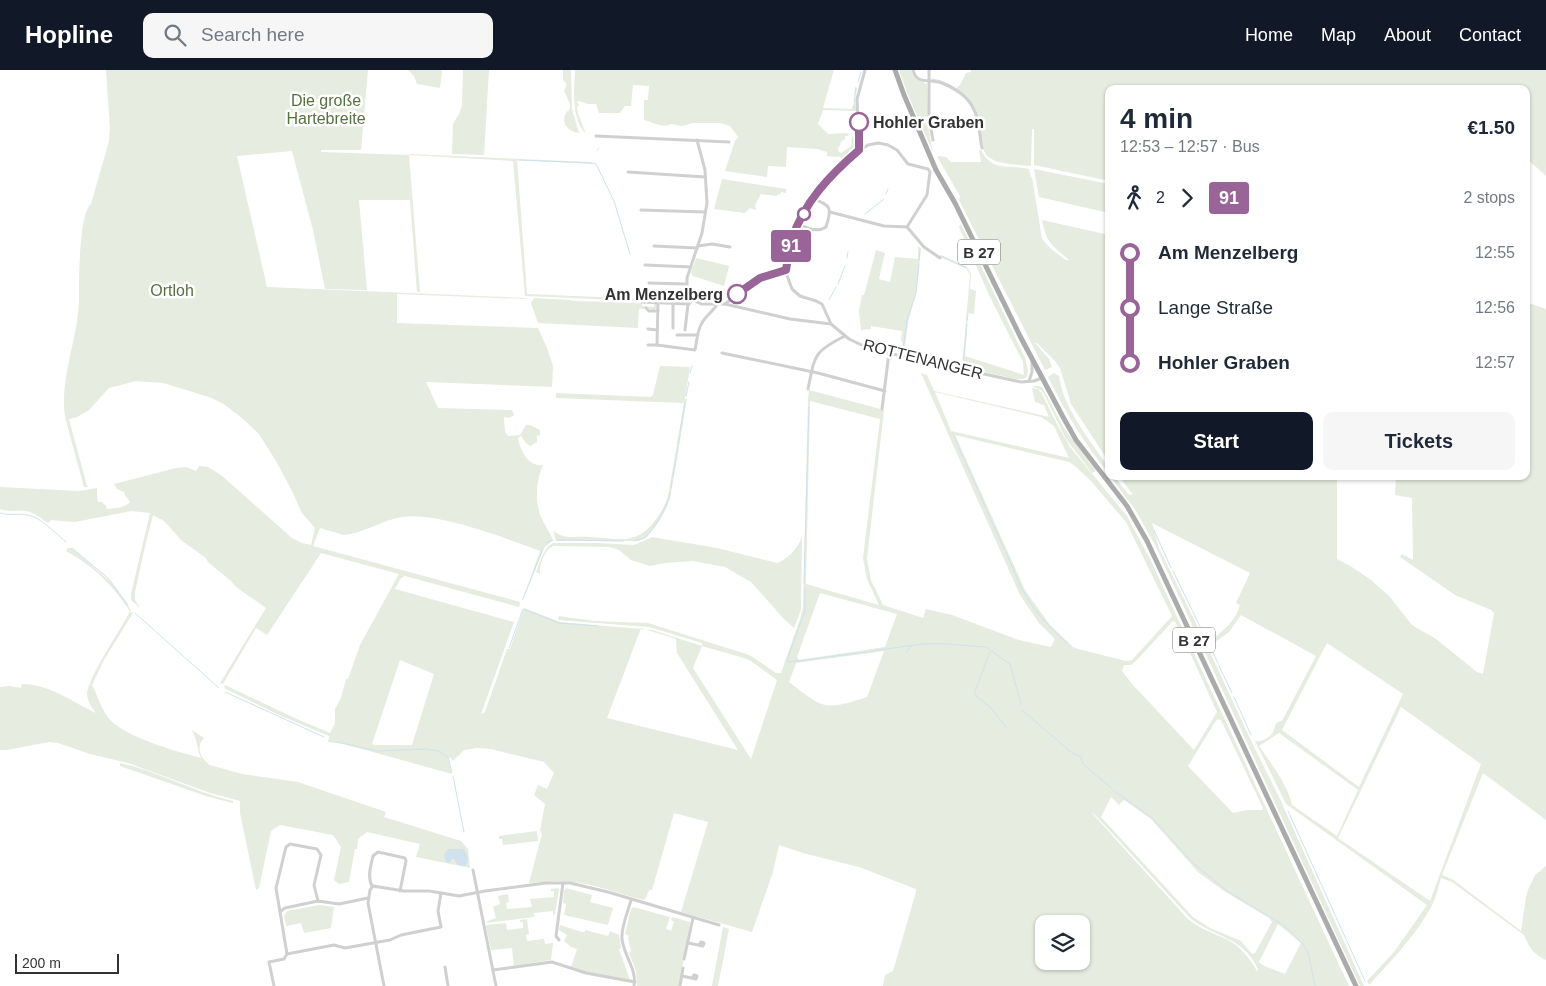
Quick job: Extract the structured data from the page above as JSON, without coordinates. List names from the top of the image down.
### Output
{
  "streets": {
    "main road": ["B 27"],
    "street": ["ROTTENANGER"]
  },
  "crossings": [
    ["B 27", "ROTTENANGER"]
  ],
  "parks": ["Die große Hartebreite", "Ortloh"],
  "places": ["Hohler Graben", "Am Menzelberg"],
  "lines": ["bus line 91"],
  "scale_bar": "200 m",
  "page": {
    "header": "Hopline",
    "search": "Search here",
    "nav": [
      "Home",
      "Map",
      "About",
      "Contact"
    ],
    "on_map": "91",
    "heading": ["4 min", "12:53 – 12:57 · Bus", "€1.50"],
    "legs": ["2", "91", "2 stops"],
    "list": [
      {
        "name": "Am Menzelberg",
        "value": "12:55"
      },
      {
        "name": "Lange Straße",
        "value": "12:56"
      },
      {
        "name": "Hohler Graben",
        "value": "12:57"
      }
    ],
    "buttons": ["Start", "Tickets"],
    "scale": "200 m"
  }
}
